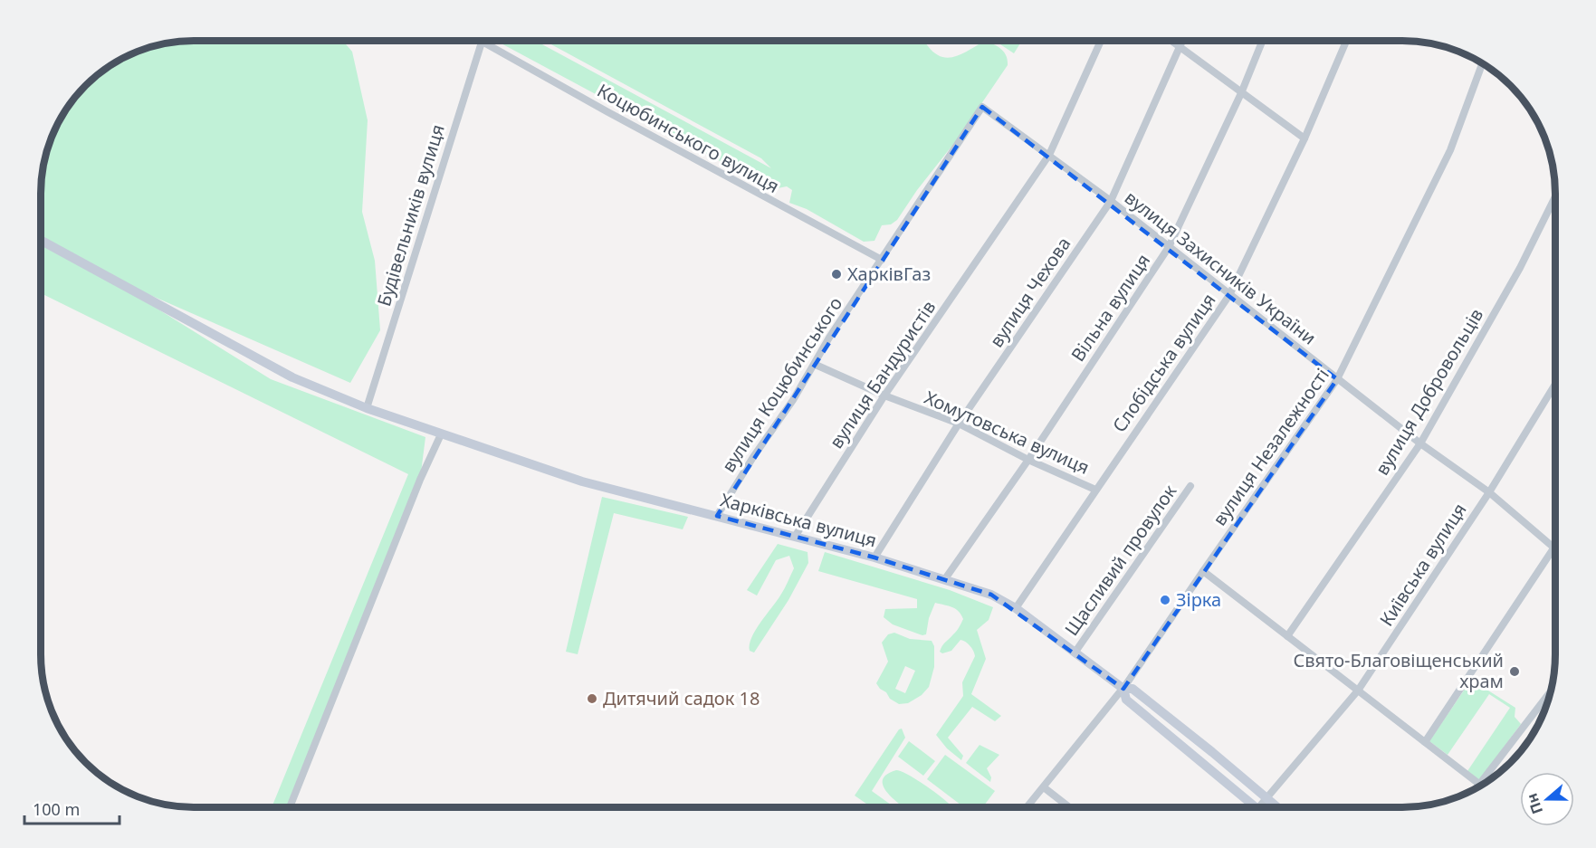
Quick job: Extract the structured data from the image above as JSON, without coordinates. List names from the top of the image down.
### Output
{
  "streets": {
    "street": [
      "Коцюбинського вулиця",
      "Будівельників вулиця",
      "вулиця Захисників України",
      "вулиця Чехова",
      "Вільна вулиця",
      "Слобідська вулиця",
      "вулиця Бандуристів",
      "вулиця Коцюбинського",
      "вулиця Добровольців",
      "Хомутовська вулиця",
      "вулиця Незалежності",
      "Харківська вулиця",
      "Щасливий провулок",
      "Київська вулиця"
    ]
  },
  "crossings": [
    ["Коцюбинського вулиця", "Будівельників вулиця"],
    ["Коцюбинського вулиця", "вулиця Коцюбинського"],
    ["Будівельників вулиця", "Харківська вулиця"],
    ["вулиця Захисників України", "вулиця Чехова"],
    ["вулиця Захисників України", "Вільна вулиця"],
    ["вулиця Захисників України", "Слобідська вулиця"],
    ["вулиця Захисників України", "вулиця Бандуристів"],
    ["вулиця Захисників України", "вулиця Коцюбинського"],
    ["вулиця Захисників України", "вулиця Добровольців"],
    ["вулиця Захисників України", "вулиця Незалежності"],
    ["вулиця Захисників України", "Київська вулиця"],
    ["вулиця Чехова", "Хомутовська вулиця"],
    ["вулиця Чехова", "Харківська вулиця"],
    ["Вільна вулиця", "Хомутовська вулиця"],
    ["Вільна вулиця", "Харківська вулиця"],
    ["Слобідська вулиця", "Хомутовська вулиця"],
    ["Слобідська вулиця", "Харківська вулиця"],
    ["вулиця Бандуристів", "Хомутовська вулиця"],
    ["вулиця Бандуристів", "Харківська вулиця"],
    ["вулиця Коцюбинського", "Хомутовська вулиця"],
    ["вулиця Коцюбинського", "Харківська вулиця"],
    ["вулиця Незалежності", "Харківська вулиця"],
    ["Харківська вулиця", "Щасливий провулок"],
    ["Харківська вулиця", "Київська вулиця"]
  ],
  "places": [
    "ХарківГаз",
    "Зірка",
    "Свято-Благовіщенський храм",
    "Дитячий садок 18"
  ],
  "scale_bar": "100 m",
  "north": "left"
}
